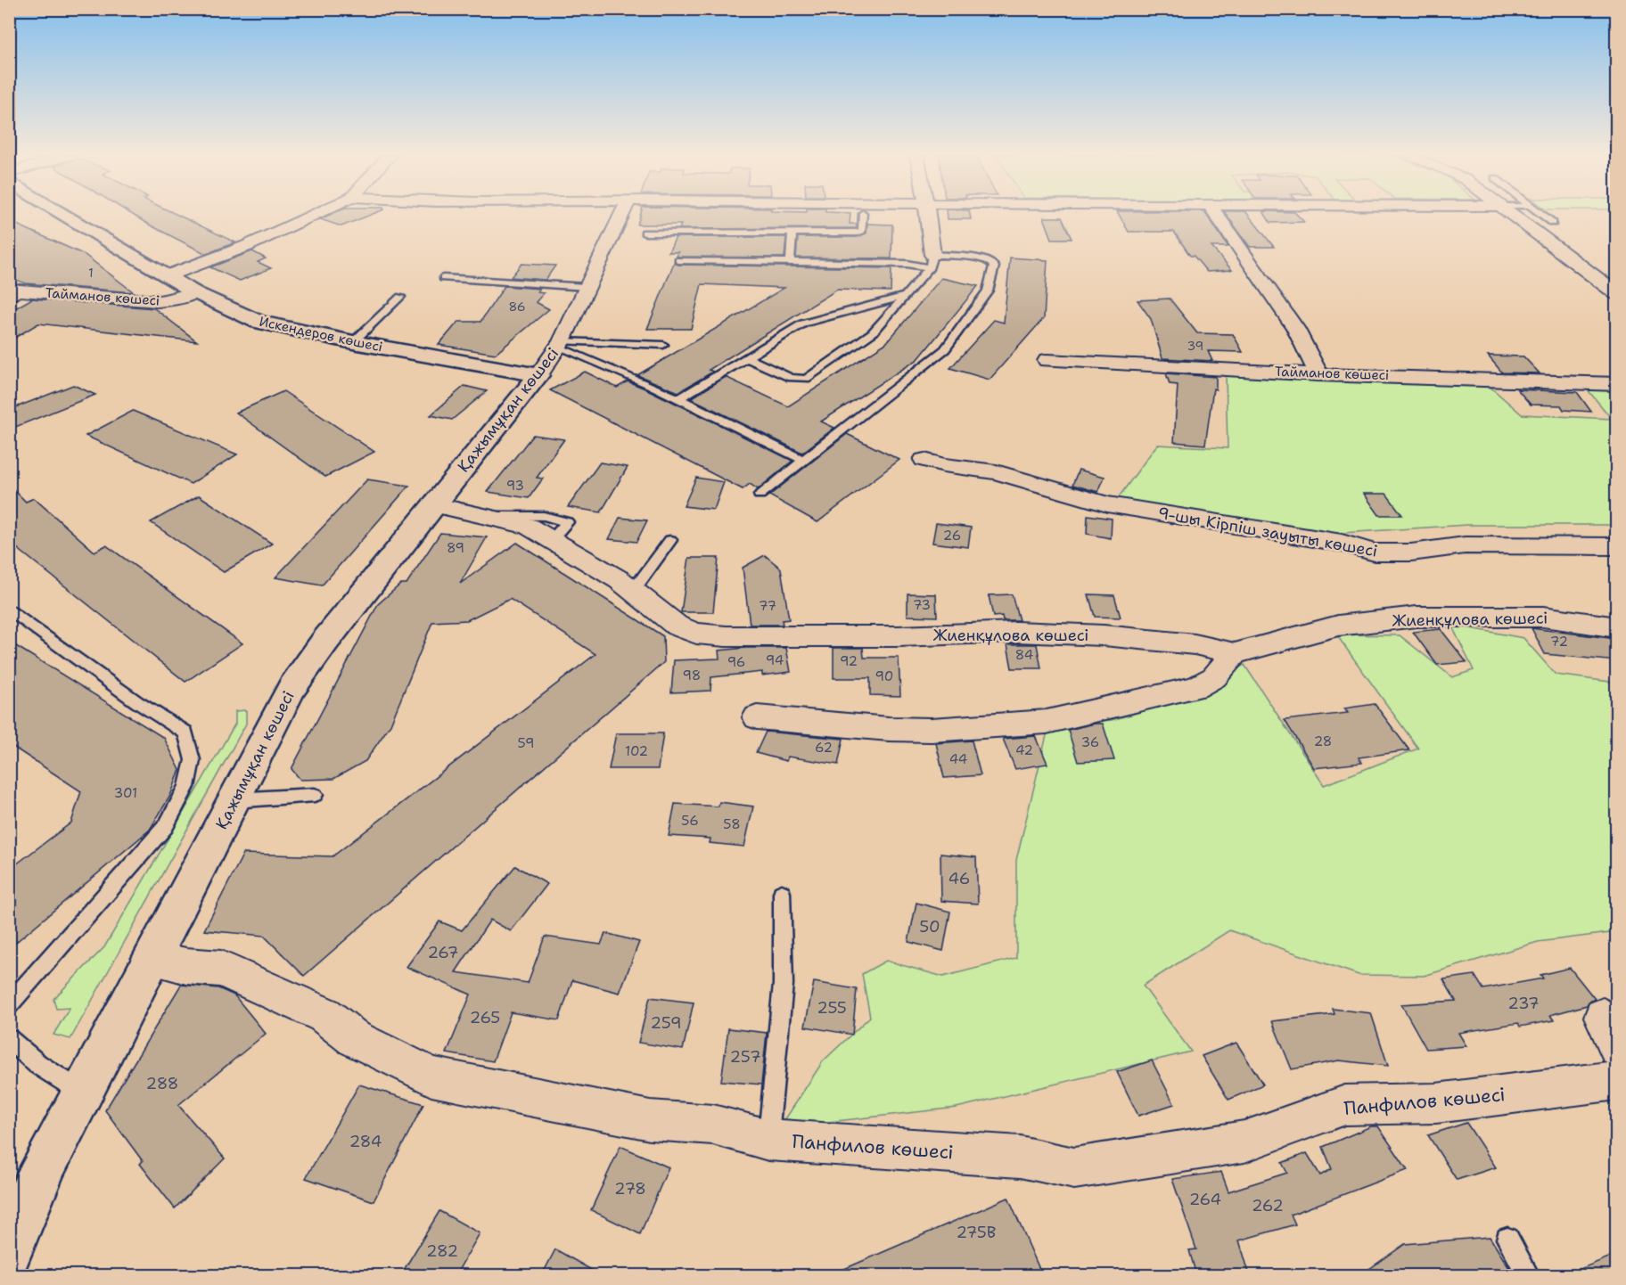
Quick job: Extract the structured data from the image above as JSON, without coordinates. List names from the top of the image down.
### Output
{
  "streets": {
    "street": [
      "Тайманов көшесі",
      "Искендеров көшесі",
      "Қажымұқан көшесі",
      "9-шы Кірпіш зауыты көшесі",
      "Жиенқұлова көшесі",
      "Панфилов көшесі"
    ]
  },
  "crossings": [
    ["Тайманов көшесі", "Искендеров көшесі"],
    ["Искендеров көшесі", "Қажымұқан көшесі"],
    ["Қажымұқан көшесі", "Жиенқұлова көшесі"],
    ["Қажымұқан көшесі", "Панфилов көшесі"]
  ],
  "house_numbers": [
    "1",
    "86",
    "39",
    "93",
    "26",
    "89",
    "73",
    "77",
    "72",
    "84",
    "94",
    "92",
    "96",
    "98",
    "90",
    "28",
    "36",
    "59",
    "62",
    "42",
    "102",
    "44",
    "301",
    "56",
    "58",
    "46",
    "50",
    "267",
    "237",
    "255",
    "265",
    "259",
    "257",
    "288",
    "284",
    "278",
    "264",
    "262",
    "275В",
    "282"
  ]
}
